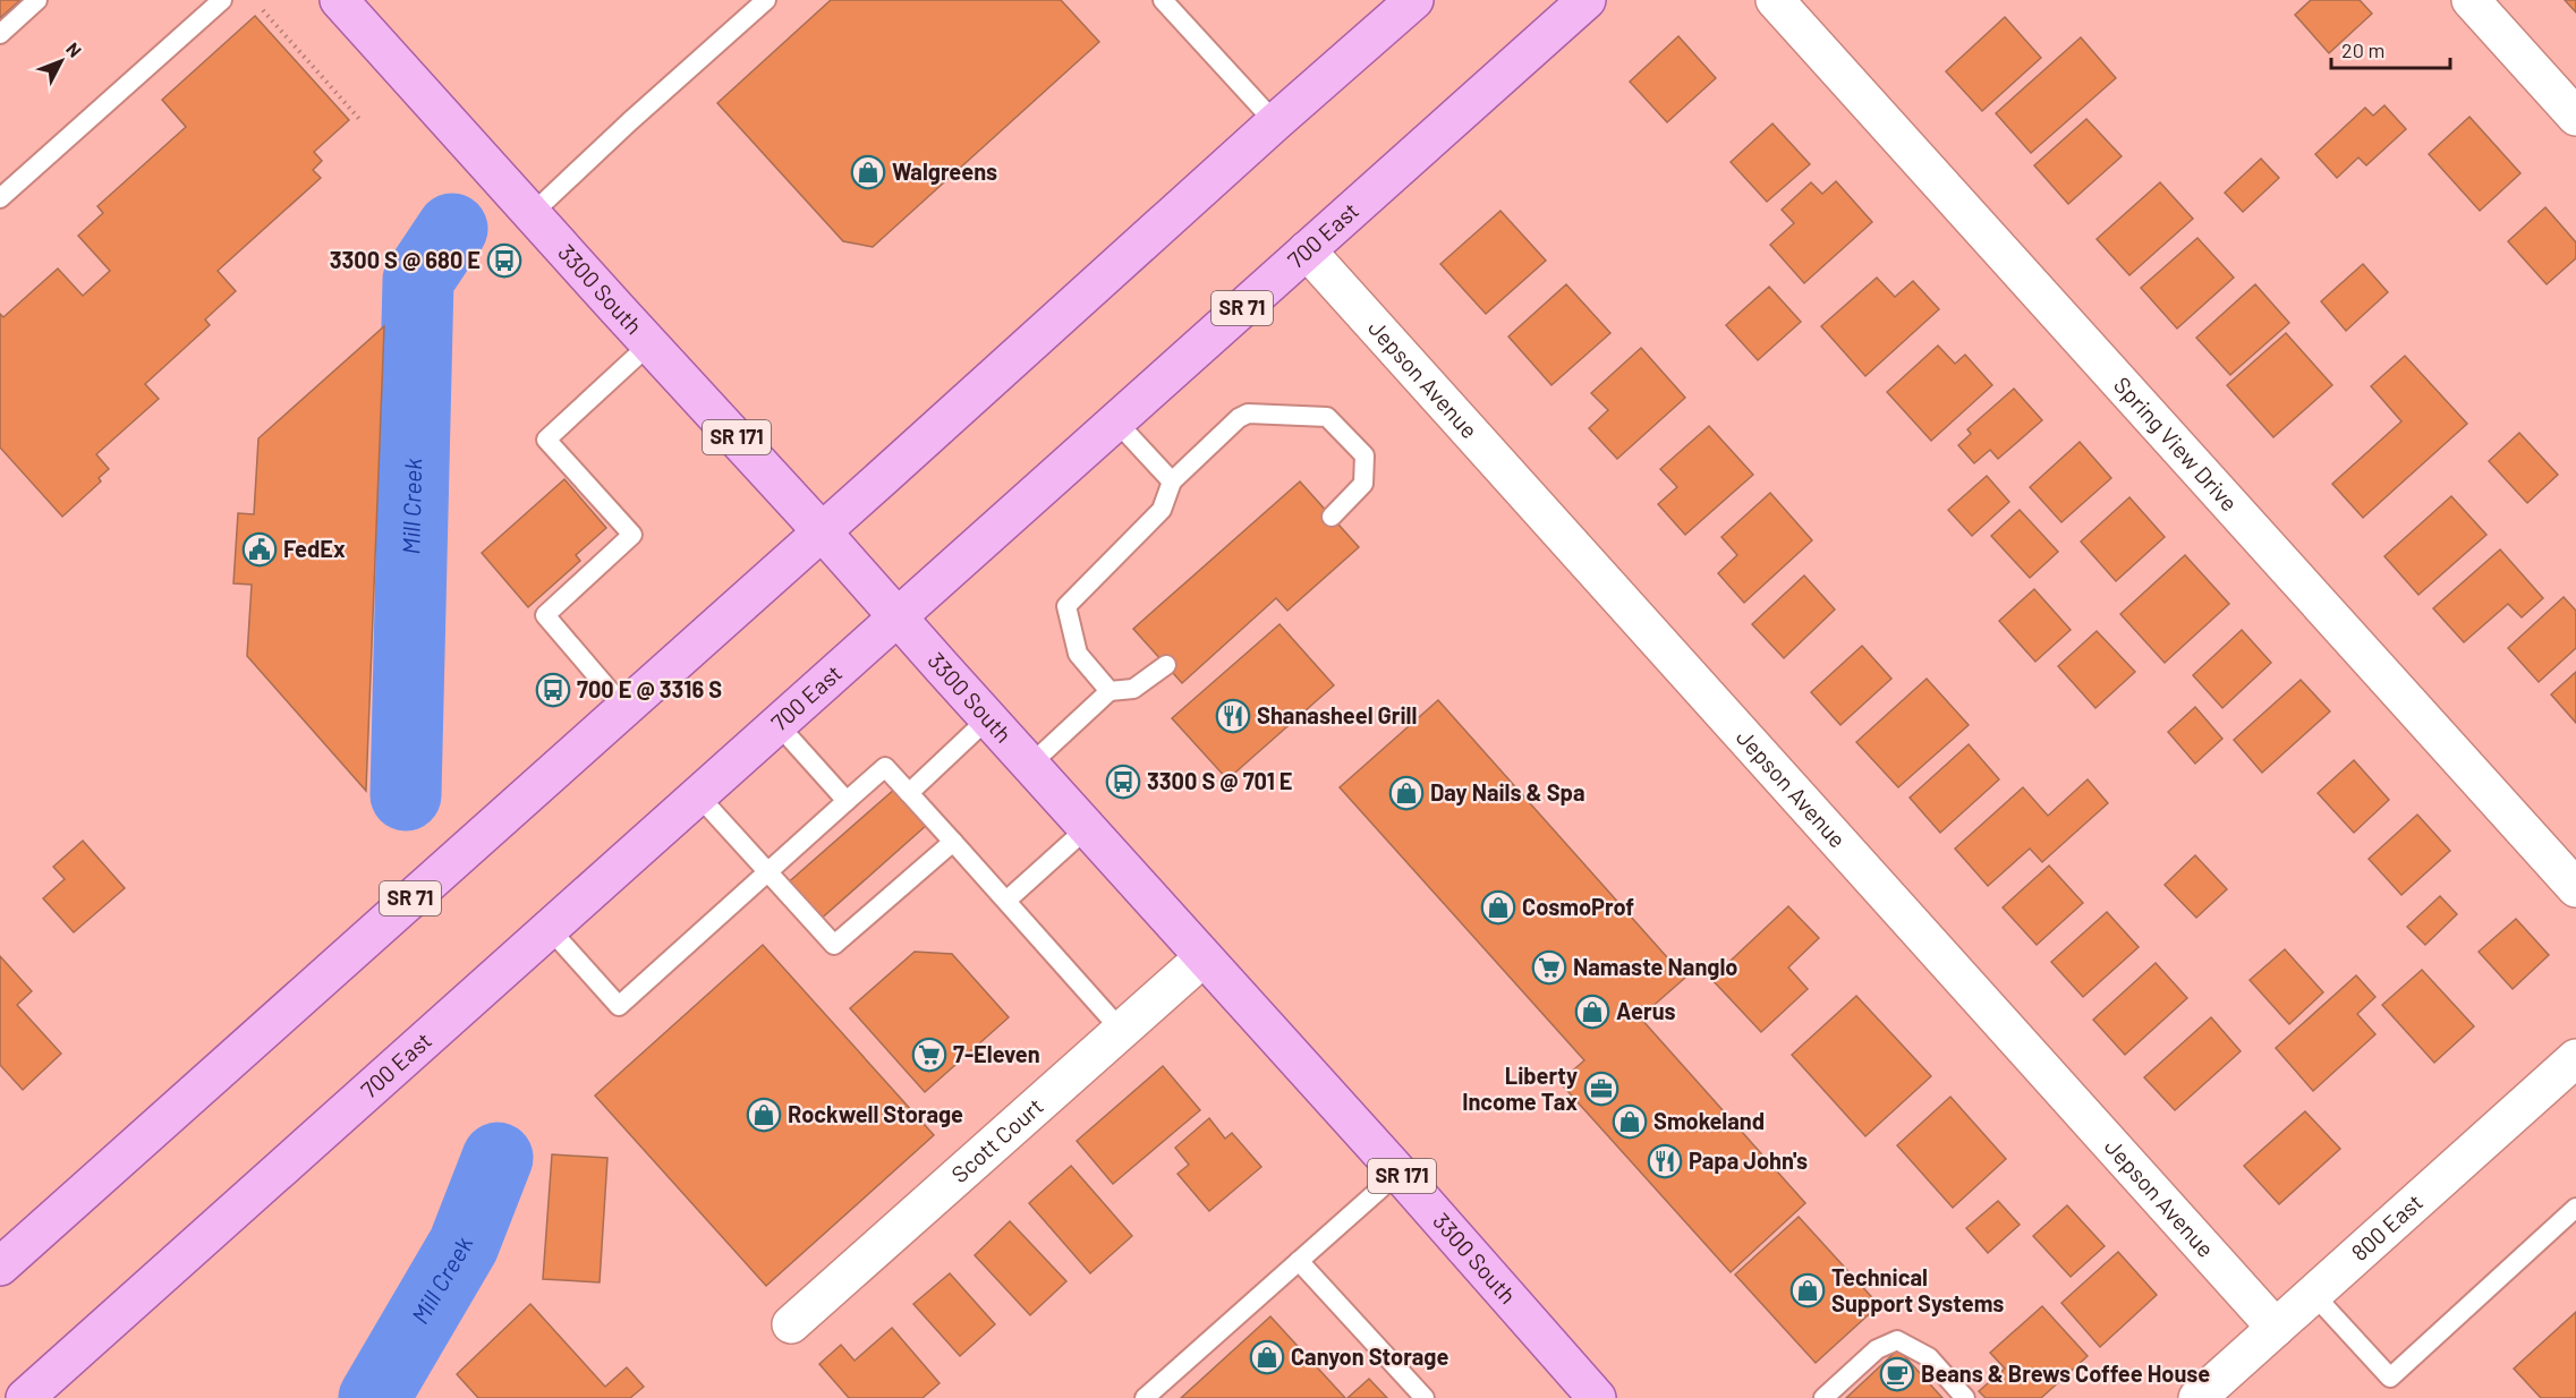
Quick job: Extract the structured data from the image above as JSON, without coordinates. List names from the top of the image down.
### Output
{
  "streets": {
    "main road": [
      "700 East",
      "3300 South",
      "SR 71",
      "SR 171"
    ],
    "street": [
      "Jepson Avenue",
      "Spring View Drive",
      "Scott Court",
      "800 East"
    ]
  },
  "crossings": [
    ["700 East", "3300 South"],
    ["700 East", "Jepson Avenue"],
    ["3300 South", "SR 71"],
    ["3300 South", "Scott Court"],
    ["Jepson Avenue", "800 East"]
  ],
  "water": ["Mill Creek"],
  "places": {
    "shop": [
      "Walgreens",
      "Day Nails & Spa",
      "CosmoProf",
      "Aerus",
      "Rockwell Storage",
      "Smokeland",
      "Technical Support Systems",
      "Canyon Storage"
    ],
    "bus stop": ["3300 S @ 680 E", "700 E @ 3316 S", "3300 S @ 701 E"],
    "public building": ["FedEx"],
    "restaurant": ["Shanasheel Grill", "Papa John's"],
    "supermarket": ["Namaste Nanglo", "7-Eleven"],
    "office": ["Liberty Income Tax"],
    "cafe": ["Beans & Brews Coffee House"]
  },
  "scale_bar": "20 m",
  "north": "top right"
}
